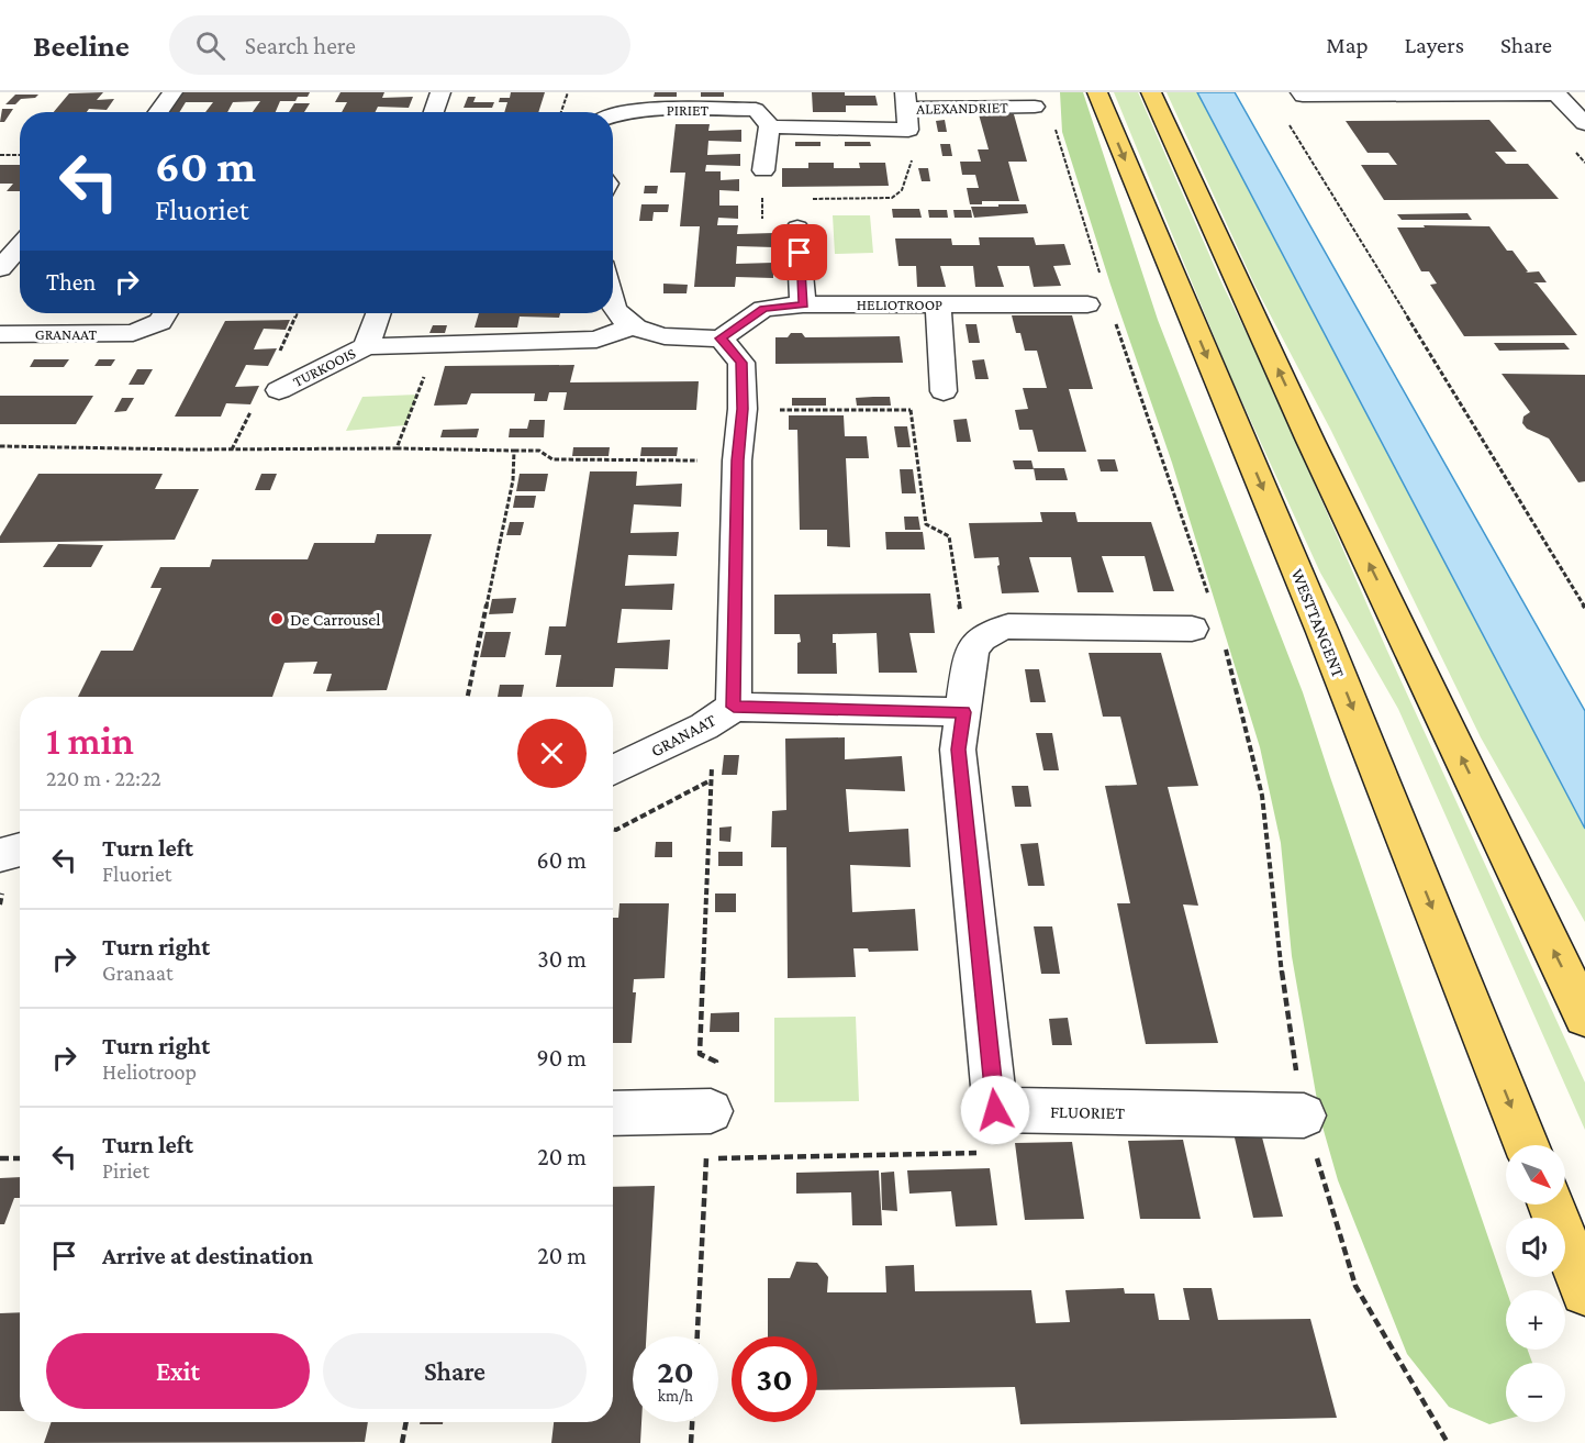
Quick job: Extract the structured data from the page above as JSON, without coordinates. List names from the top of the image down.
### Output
{
  "streets": {
    "main road": ["WESTTANGENT"],
    "street": [
      "ALEXANDRIET",
      "PIRIET",
      "HELIOTROOP",
      "GRANAAT",
      "TURKOOIS",
      "FLUORIET"
    ]
  },
  "crossings": [
    ["HELIOTROOP", "GRANAAT"]
  ],
  "places": ["De Carrousel"],
  "north": "bottom right",
  "page": {
    "header": "Beeline",
    "search": "Search here",
    "nav": ["Map", "Layers", "Share"],
    "turn": ["60 m", "Fluoriet"],
    "then": "Then",
    "heading": ["1 min", "220 m · 22:22"],
    "list": [
      {
        "name": "Turn left",
        "note": "Fluoriet",
        "value": "60 m"
      },
      {
        "name": "Turn right",
        "note": "Granaat",
        "value": "30 m"
      },
      {
        "name": "Turn right",
        "note": "Heliotroop",
        "value": "90 m"
      },
      {
        "name": "Turn left",
        "note": "Piriet",
        "value": "20 m"
      },
      {
        "name": "Arrive at destination",
        "value": "20 m"
      }
    ],
    "map_buttons": ["+", "−"],
    "buttons": ["Exit", "Share"],
    "speed": "20 km/h",
    "limit": "30"
  }
}
